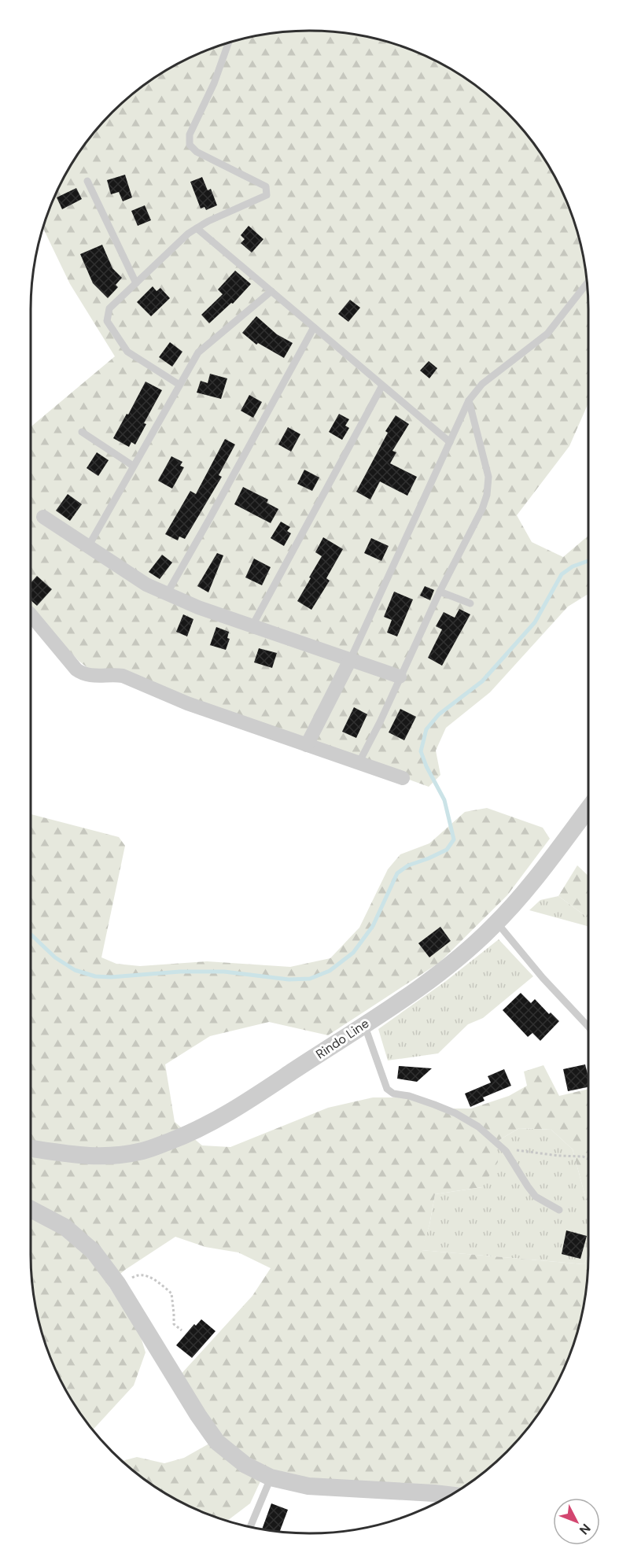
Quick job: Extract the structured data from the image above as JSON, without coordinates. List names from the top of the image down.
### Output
{
  "streets": {
    "street": ["Rindo Line"]
  },
  "north": "bottom right"
}
